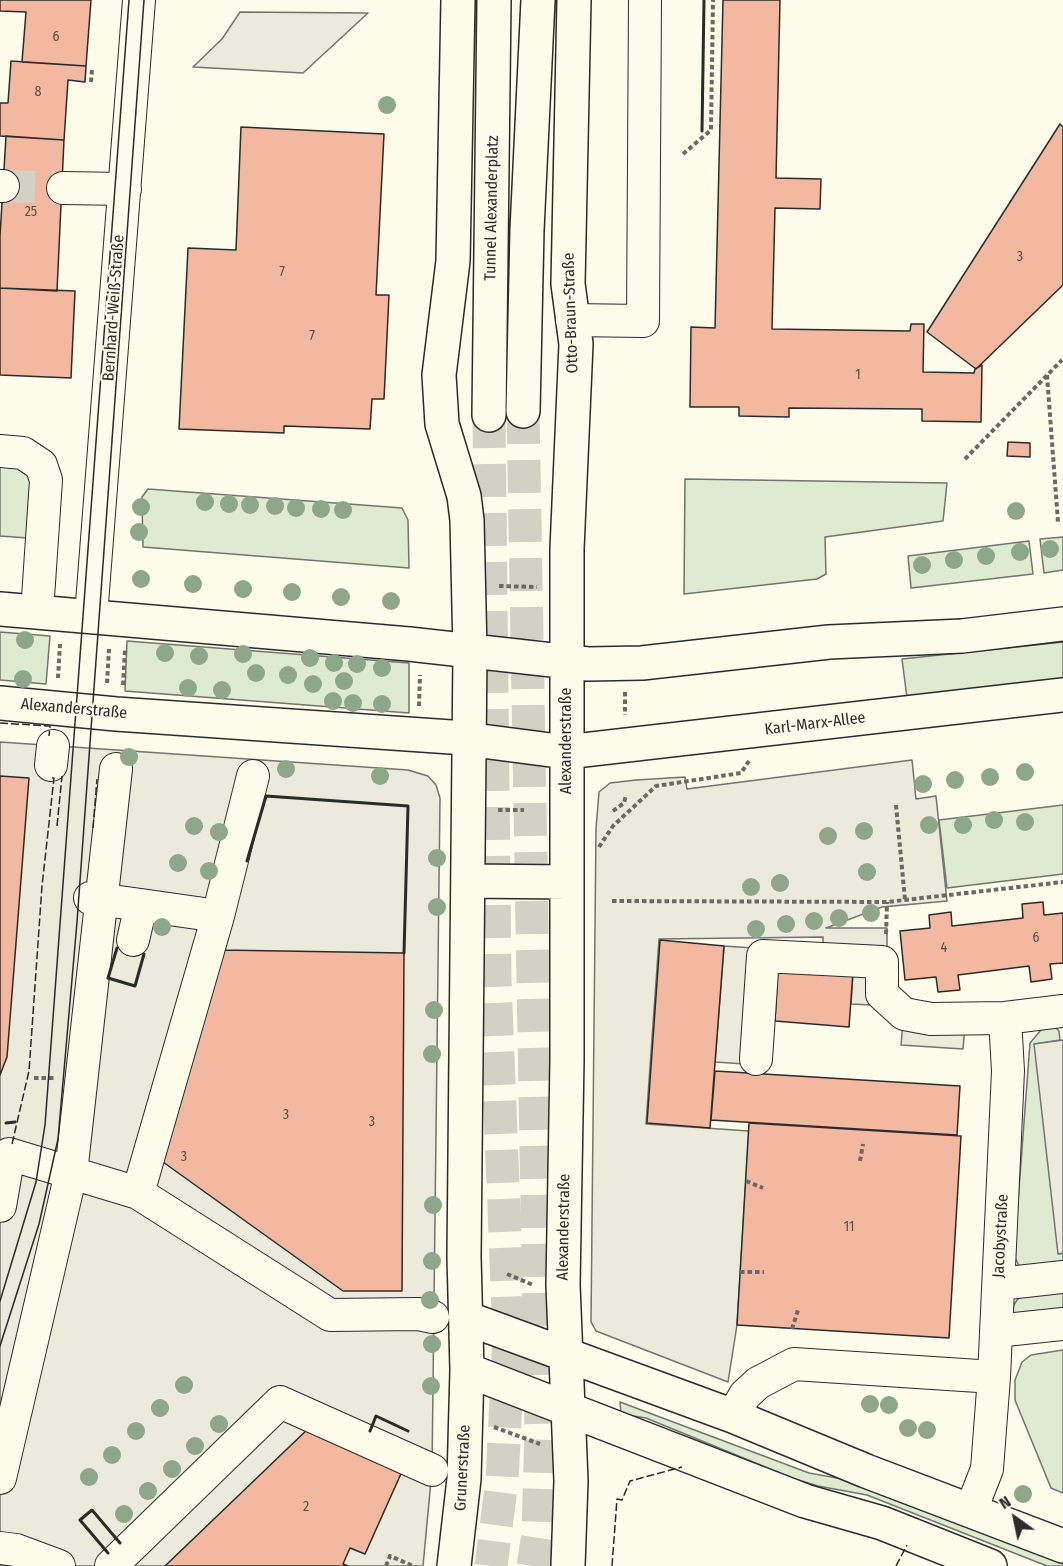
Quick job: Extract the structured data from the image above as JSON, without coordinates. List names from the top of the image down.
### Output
{
  "streets": {
    "main road": [
      "Tunnel Alexanderplatz",
      "Otto-Braun-Straße",
      "Alexanderstraße",
      "Karl-Marx-Allee",
      "Grunerstraße"
    ],
    "street": ["Bernhard-Weiß-Straße", "Jacobystraße"]
  },
  "crossings": [
    ["Otto-Braun-Straße", "Alexanderstraße"],
    ["Alexanderstraße", "Karl-Marx-Allee"]
  ],
  "house_numbers": [
    "6",
    "8",
    "25",
    "3",
    "7",
    "7",
    "1",
    "6",
    "4",
    "3",
    "3",
    "3",
    "11",
    "2"
  ],
  "north": "top left"
}
